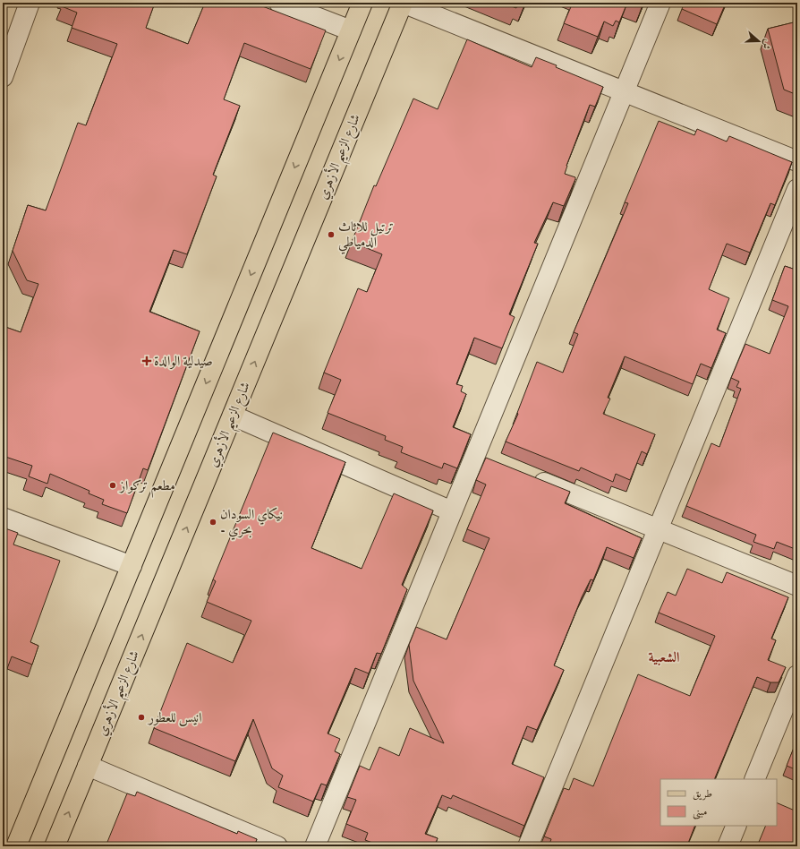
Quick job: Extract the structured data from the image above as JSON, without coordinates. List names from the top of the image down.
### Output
{
  "streets": {
    "main road": ["شارع الزعيم الأزهري"]
  },
  "districts": ["الشعبية"],
  "places": {
    "other": [
      "ترتيل للاثاث الدمياطي",
      "مطعم تركواز",
      "نيكاي السودان - بحري",
      "انيس للعطور"
    ],
    "health": ["صيدلية الوالدة"]
  },
  "legend": ["طريق", "مبنى"],
  "north": "right"
}
